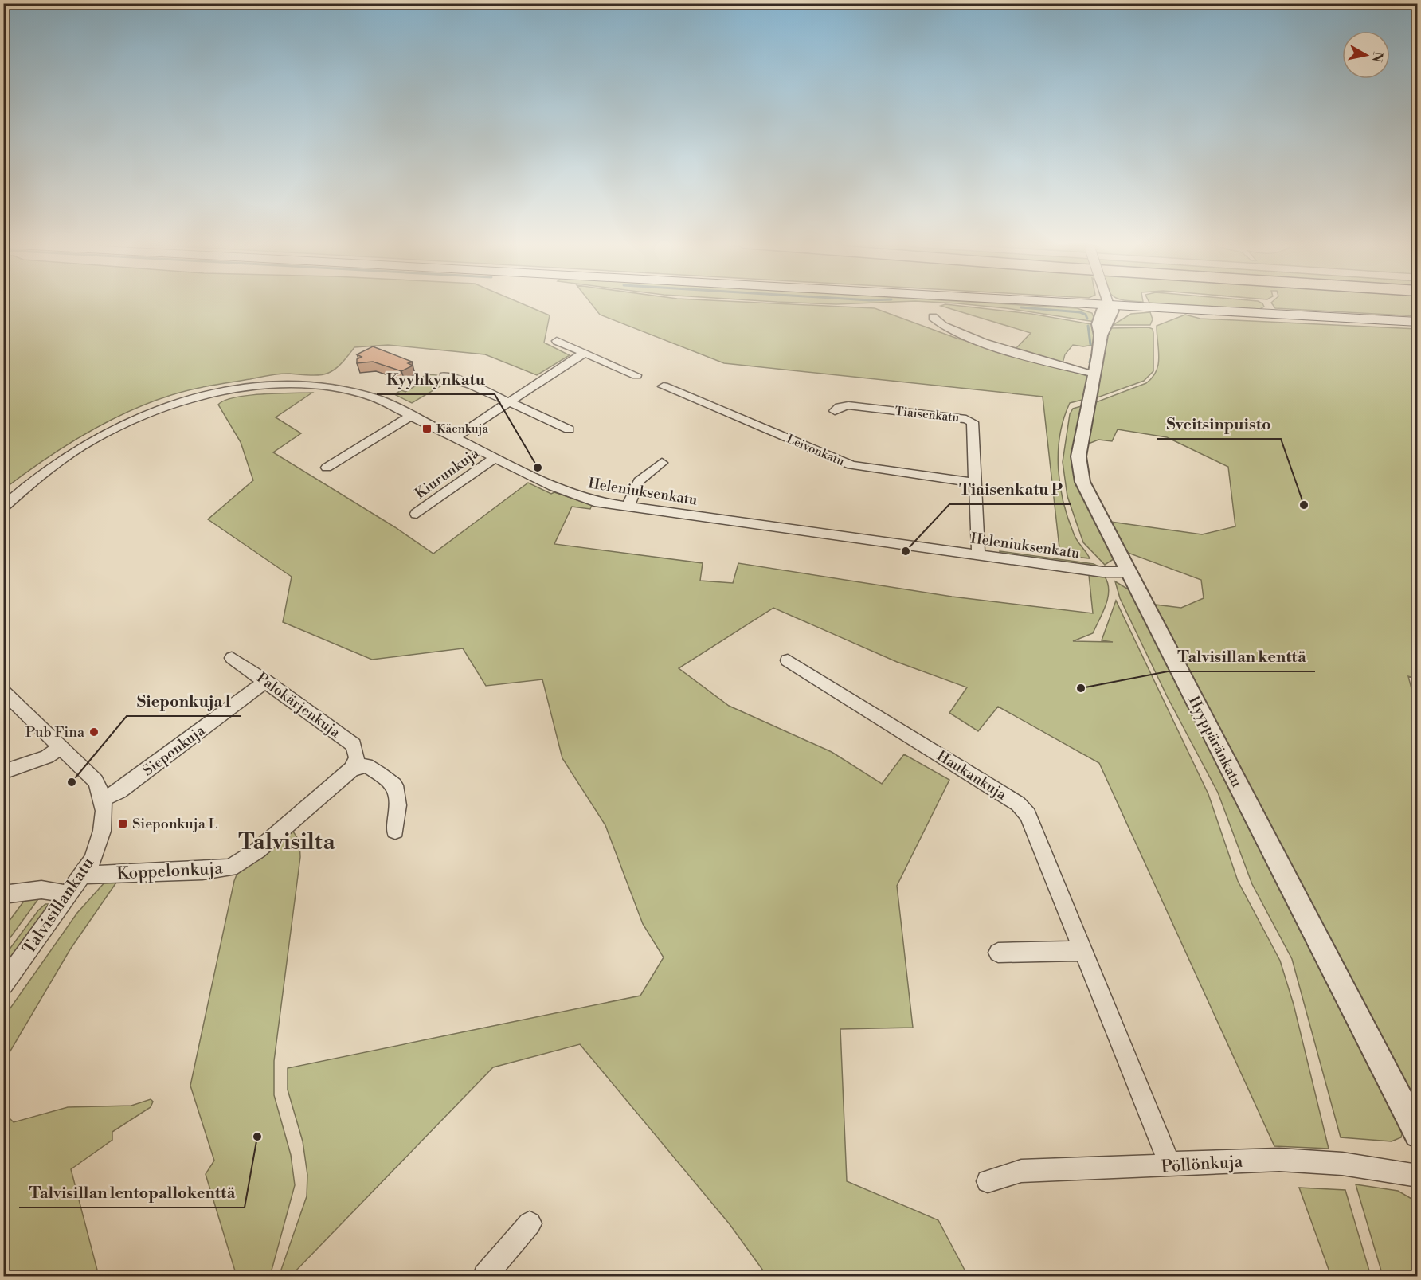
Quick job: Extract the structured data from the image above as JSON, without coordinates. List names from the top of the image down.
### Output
{
  "streets": {
    "street": [
      "Tiaisenkatu",
      "Leivonkatu",
      "Kiurunkuja",
      "Heleniuksenkatu",
      "Palokärjenkuja",
      "Hyyppäränkatu",
      "Sieponkuja",
      "Haukankuja",
      "Koppelonkuja",
      "Talvisillankatu",
      "Pöllönkuja"
    ]
  },
  "crossings": [
    ["Tiaisenkatu", "Leivonkatu"],
    ["Tiaisenkatu", "Heleniuksenkatu"],
    ["Kiurunkuja", "Heleniuksenkatu"],
    ["Heleniuksenkatu", "Hyyppäränkatu"],
    ["Palokärjenkuja", "Sieponkuja"],
    ["Palokärjenkuja", "Koppelonkuja"],
    ["Sieponkuja", "Talvisillankatu"],
    ["Haukankuja", "Pöllönkuja"],
    ["Koppelonkuja", "Talvisillankatu"]
  ],
  "districts": ["Talvisilta"],
  "places": {
    "transit": ["Käenkuja", "Sieponkuja L"],
    "other": [
      "Kyyhkynkatu",
      "Sveitsinpuisto",
      "Tiaisenkatu P",
      "Talvisillan kenttä",
      "Pub Fina",
      "Sieponkuja I",
      "Talvisillan lentopallokenttä"
    ]
  },
  "north": "right"
}
